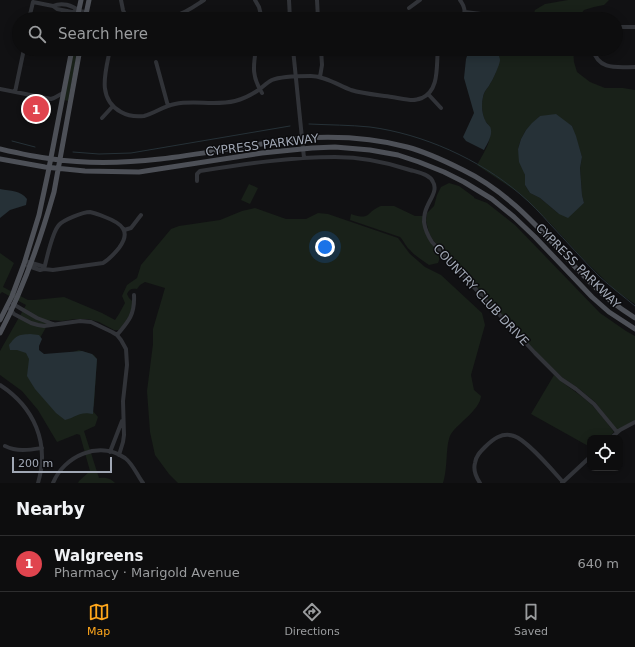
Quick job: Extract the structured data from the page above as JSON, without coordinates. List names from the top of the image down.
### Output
{
  "streets": {
    "main road": ["CYPRESS PARKWAY"],
    "street": ["COUNTRY CLUB DRIVE"]
  },
  "scale_bar": "200 m",
  "page": {
    "search": "Search here",
    "pins": "1",
    "scale": "200 m",
    "heading": "Nearby",
    "list": [
      {
        "mark": "1",
        "name": "Walgreens",
        "note": "Pharmacy · Marigold Avenue",
        "value": "640 m"
      }
    ],
    "nav": ["Map", "Directions", "Saved"]
  }
}
